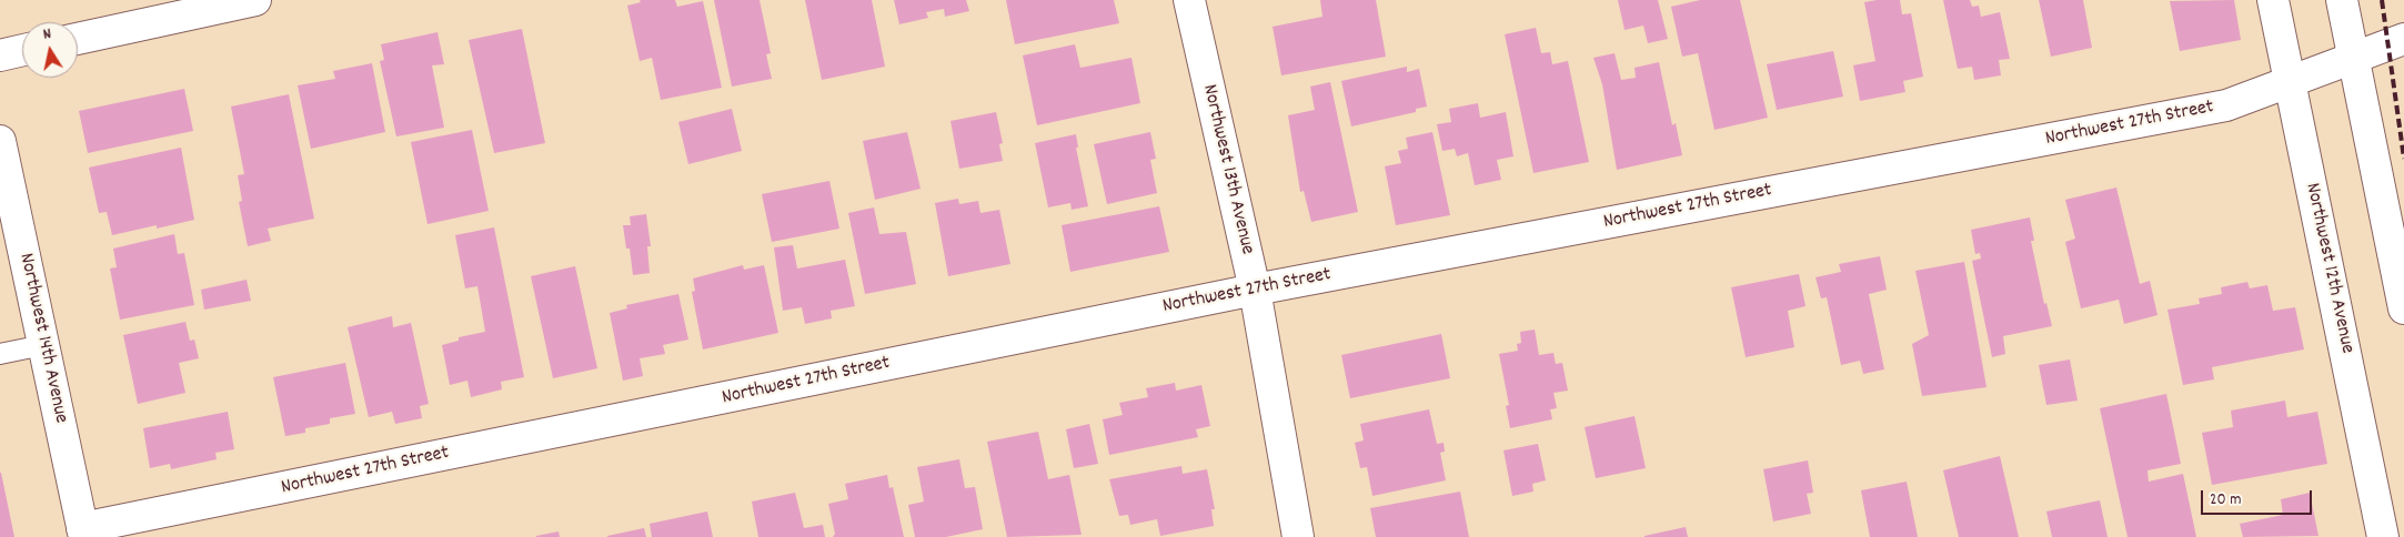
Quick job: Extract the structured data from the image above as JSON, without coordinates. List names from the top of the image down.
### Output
{
  "streets": {
    "street": [
      "Northwest 27th Street",
      "Northwest 13th Avenue",
      "Northwest 12th Avenue",
      "Northwest 14th Avenue"
    ]
  },
  "crossings": [
    ["Northwest 27th Street", "Northwest 13th Avenue"],
    ["Northwest 27th Street", "Northwest 12th Avenue"],
    ["Northwest 27th Street", "Northwest 14th Avenue"]
  ],
  "scale_bar": "20 m",
  "north": "top"
}
